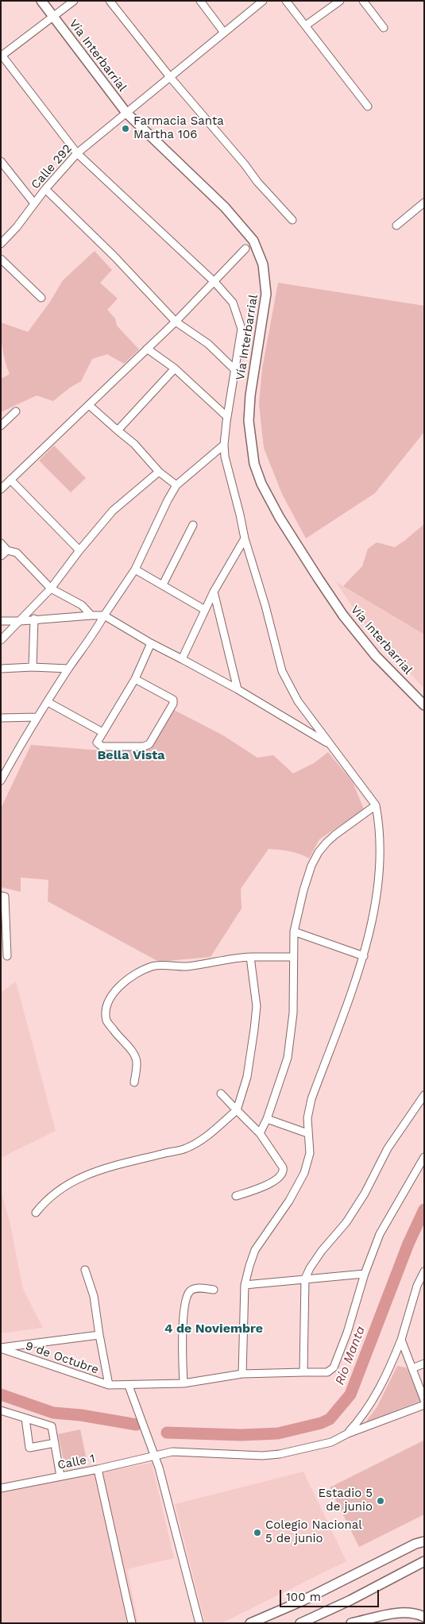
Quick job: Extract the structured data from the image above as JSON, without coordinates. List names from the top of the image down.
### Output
{
  "streets": {
    "main road": ["Vía Interbarrial"],
    "street": ["Calle 292", "9 de Octubre", "Calle 1"]
  },
  "crossings": [
    ["Vía Interbarrial", "Calle 292"]
  ],
  "districts": ["Bella Vista", "4 de Noviembre"],
  "water": ["Río Manta"],
  "places": ["Farmacia Santa Martha 106", "Estadio 5 de junio", "Colegio Nacional 5 de junio"],
  "scale_bar": "100 m"
}
